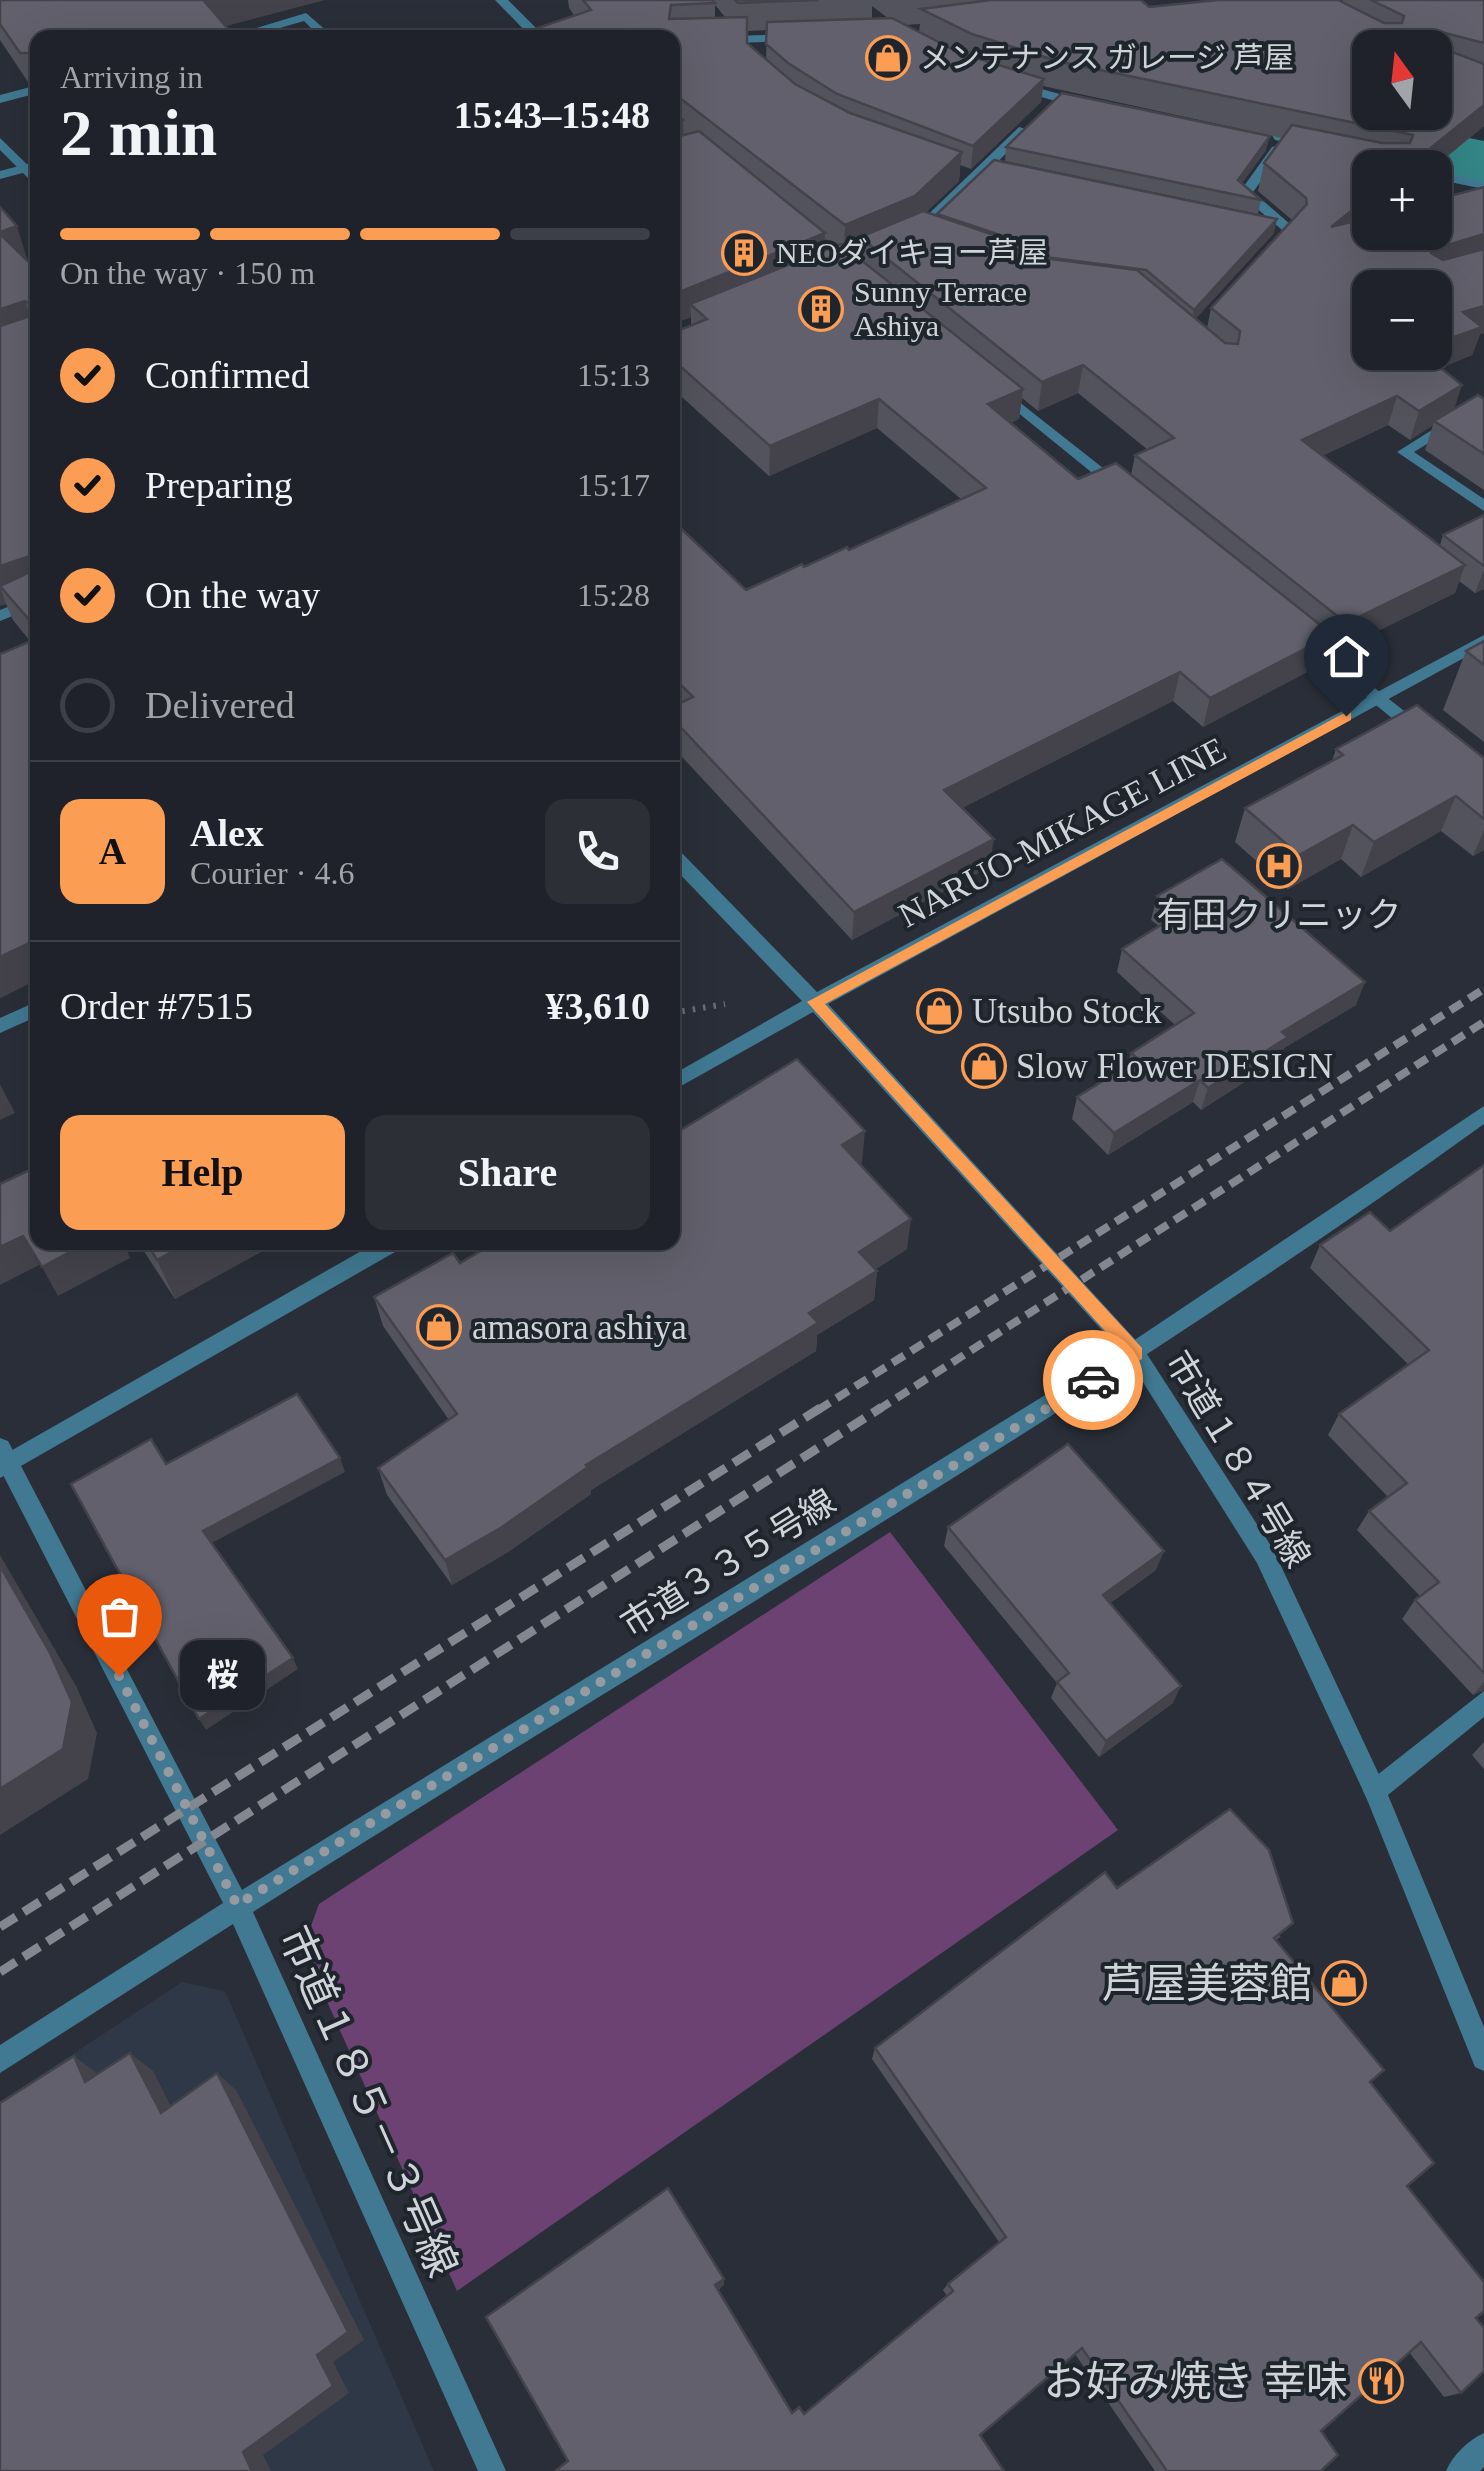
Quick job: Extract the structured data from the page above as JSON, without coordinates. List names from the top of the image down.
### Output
{
  "streets": {
    "street": [
      "NARUO-MIKAGE LINE",
      "市道１８４号線",
      "市道３３５号線",
      "市道１８５－３号線"
    ]
  },
  "crossings": [
    ["NARUO-MIKAGE LINE", "市道１８４号線"],
    ["市道１８４号線", "市道３３５号線"],
    ["市道３３５号線", "市道１８５－３号線"]
  ],
  "places": {
    "shop": [
      "メンテナンス ガレージ 芦屋",
      "Utsubo Stock",
      "Slow Flower DESIGN",
      "amasora ashiya",
      "芦屋美蓉館"
    ],
    "building": ["NEOダイキョー芦屋", "Sunny Terrace Ashiya"],
    "hospital": ["有田クリニック"],
    "other": ["桜"],
    "restaurant": ["お好み焼き 幸味"]
  },
  "north": "top",
  "page": {
    "map_buttons": ["+", "−"],
    "heading": ["2 min", "Arriving in", "15:43–15:48"],
    "panel": [
      "Alex",
      "Courier · 4.6",
      "Order #7515",
      "¥3,610"
    ],
    "bar": "On the way · 150 m",
    "list": [
      ["Confirmed", "15:13"],
      ["Preparing", "15:17"],
      ["On the way", "15:28"],
      "Delivered"
    ],
    "round": "A",
    "buttons": ["Help", "Share"],
    "bubble": "桜"
  }
}
